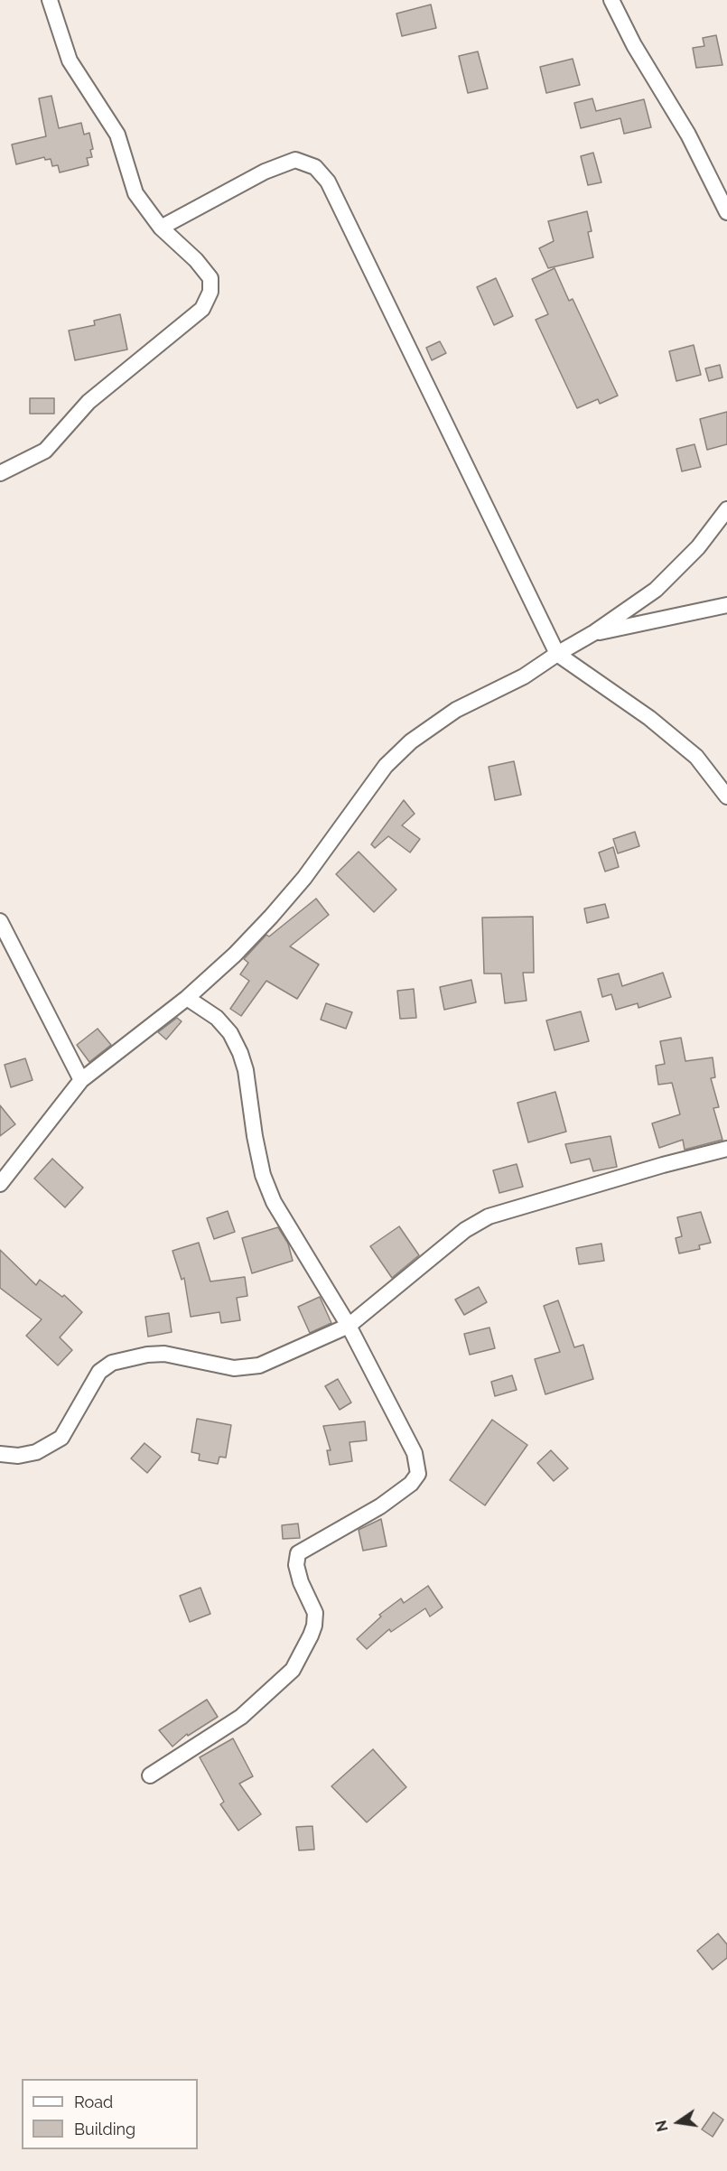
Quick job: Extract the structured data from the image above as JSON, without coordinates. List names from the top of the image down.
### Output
{
  "legend": ["Road", "Building"],
  "north": "left"
}
